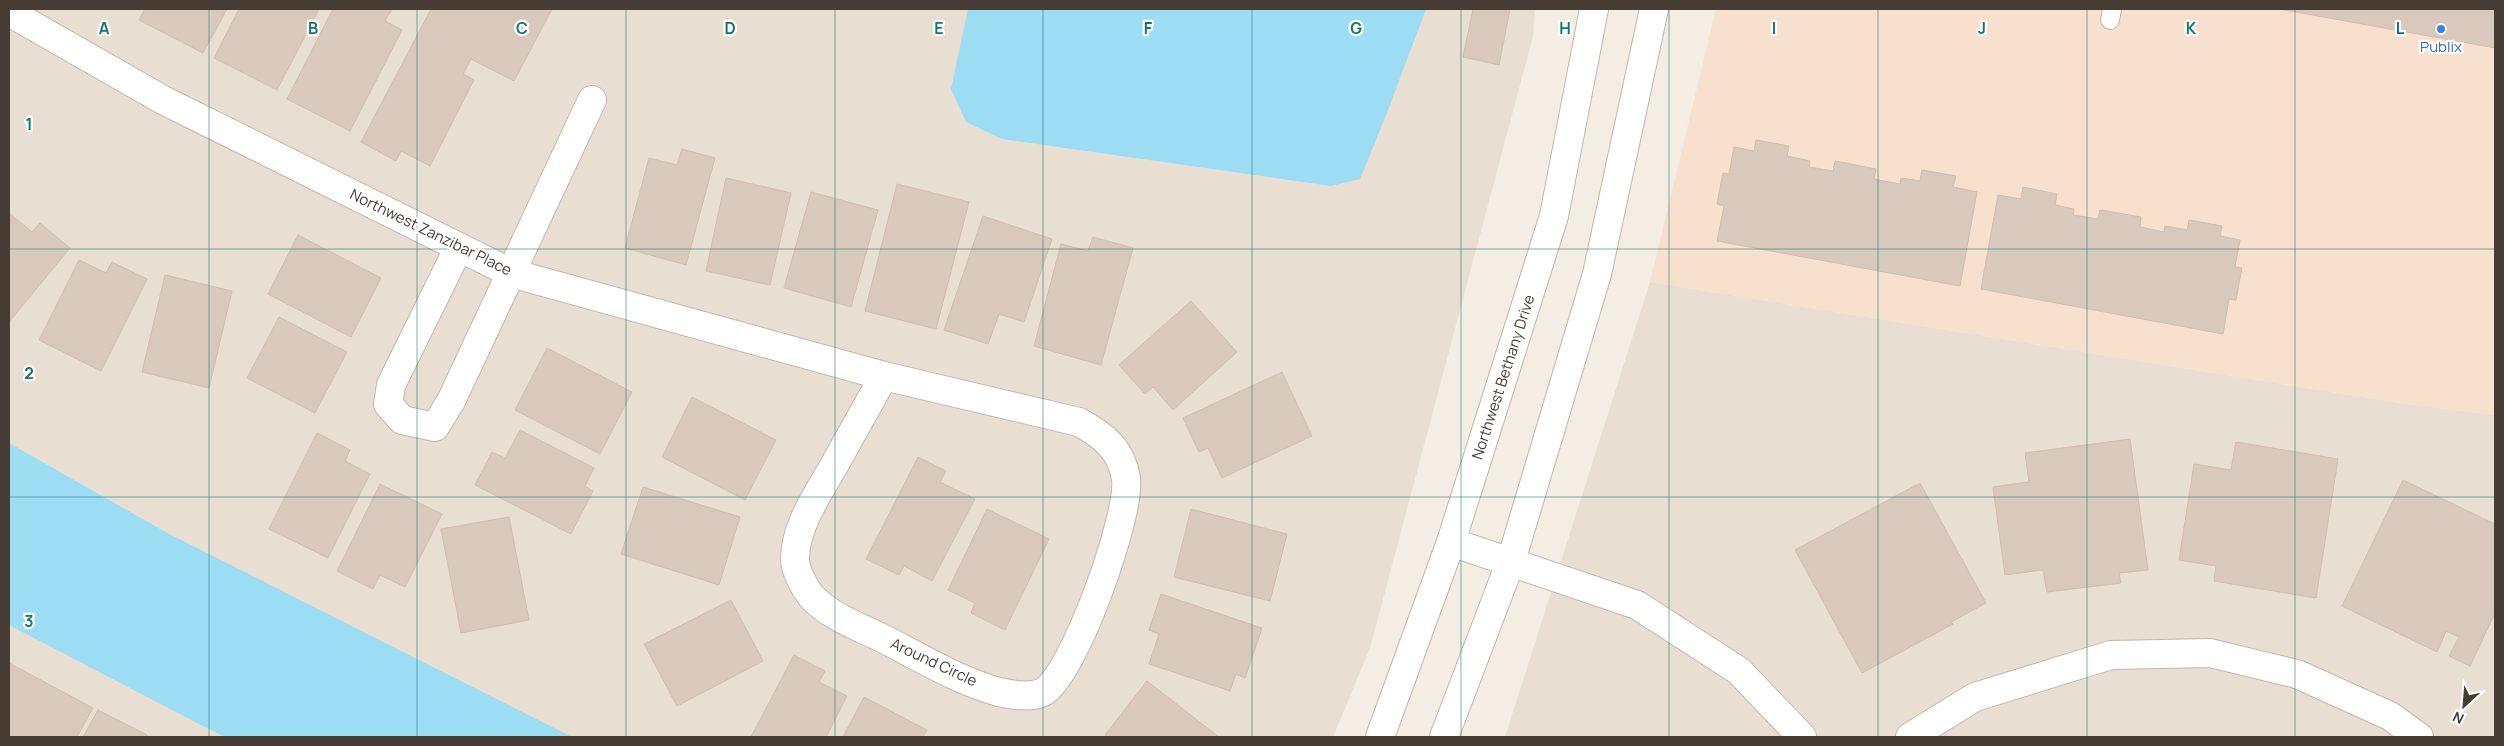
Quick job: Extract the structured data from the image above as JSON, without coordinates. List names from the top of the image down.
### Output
{
  "streets": {
    "street": ["Northwest Zanzibar Place", "Northwest Bethany Drive", "Around Circle"]
  },
  "crossings": [
    ["Northwest Zanzibar Place", "Around Circle"]
  ],
  "places": ["Publix"],
  "north": "bottom left",
  "grid": {
    "columns": [
      "A",
      "B",
      "C",
      "D",
      "E",
      "F",
      "G",
      "H",
      "I",
      "J",
      "K",
      "L"
    ],
    "rows": ["1", "2", "3"]
  }
}
